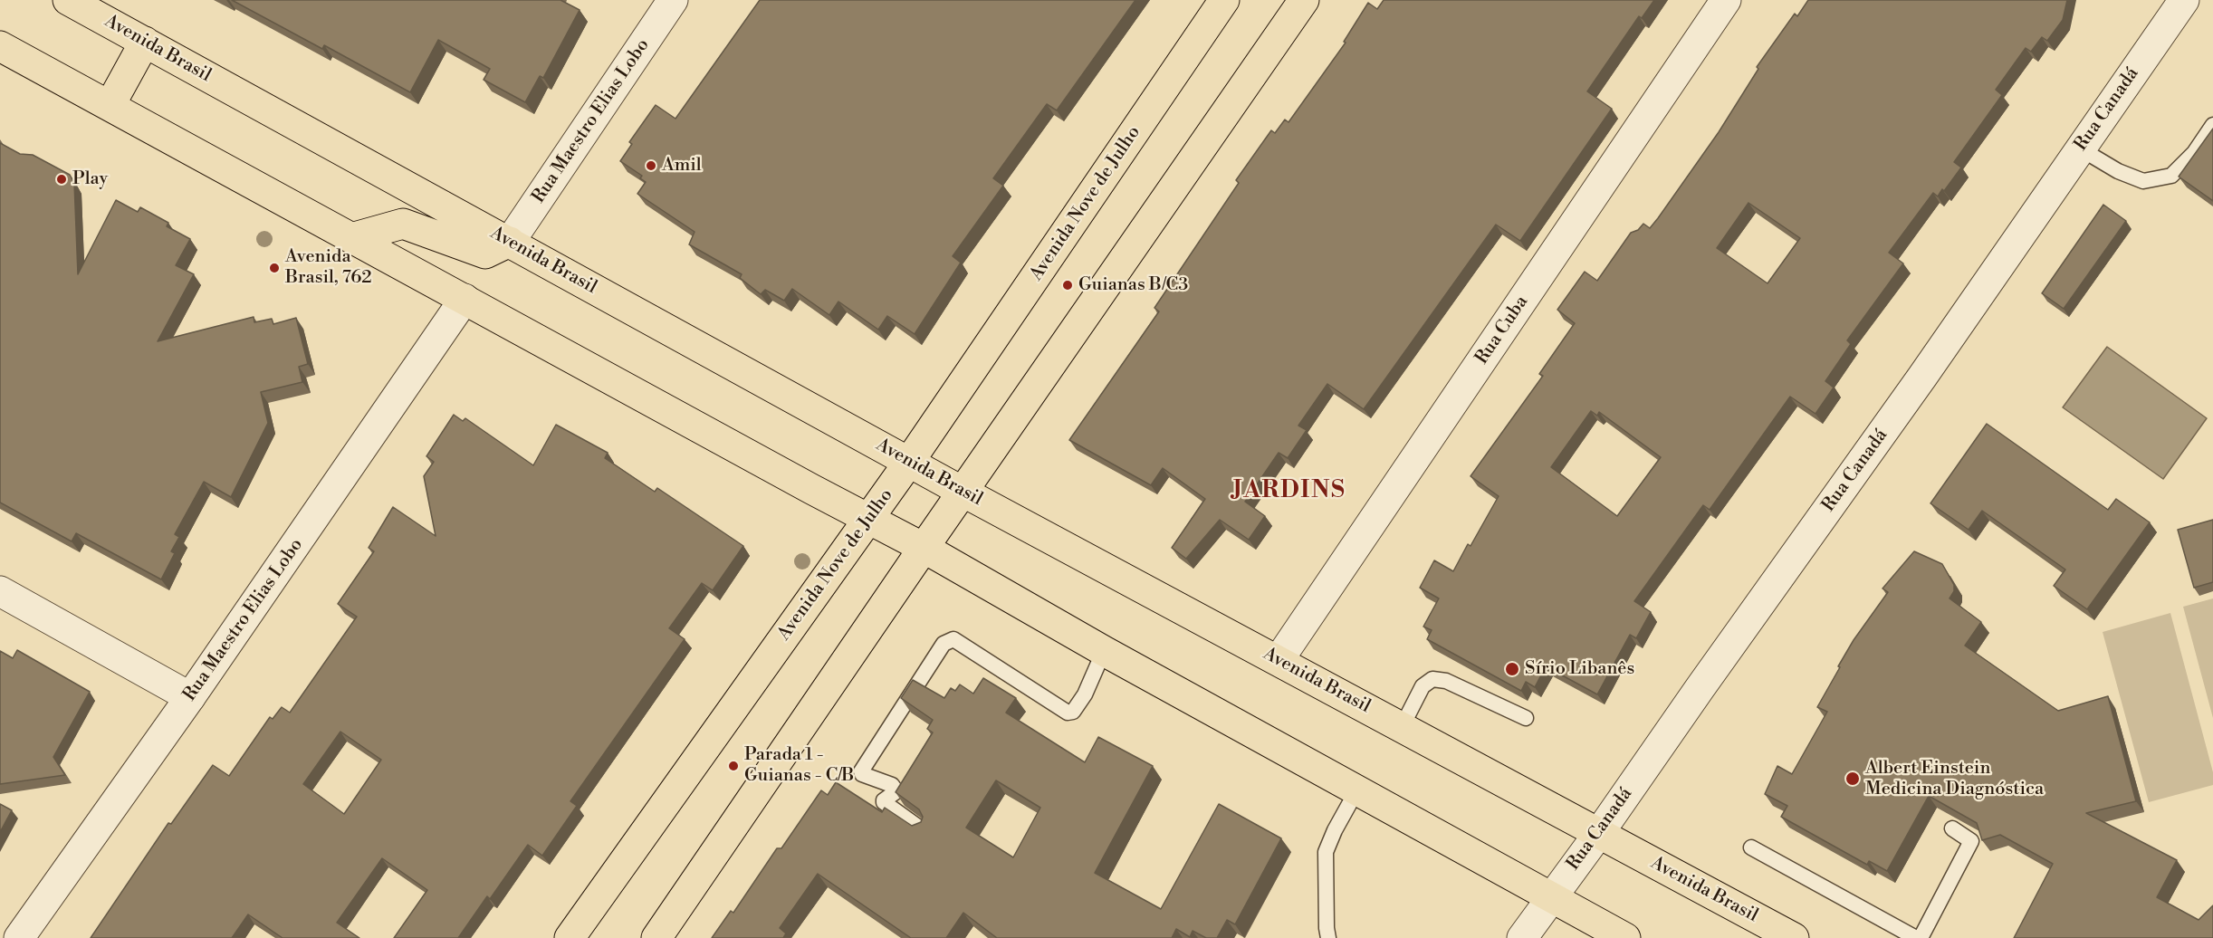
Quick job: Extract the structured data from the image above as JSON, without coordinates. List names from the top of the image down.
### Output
{
  "streets": {
    "main road": ["Avenida Brasil", "Avenida Nove de Julho"],
    "street": ["Rua Canadá", "Rua Maestro Elias Lobo", "Rua Cuba"]
  },
  "crossings": [
    ["Avenida Brasil", "Rua Canadá"],
    ["Avenida Brasil", "Rua Maestro Elias Lobo"],
    ["Avenida Brasil", "Avenida Nove de Julho"],
    ["Avenida Brasil", "Rua Cuba"]
  ],
  "districts": ["JARDINS"],
  "places": [
    "Amil",
    "Play",
    "Avenida Brasil, 762",
    "Guianas B/C3",
    "Sírio Libanês",
    "Parada 1 - Guianas - C/B",
    "Albert Einstein Medicina Diagnóstica"
  ]
}
